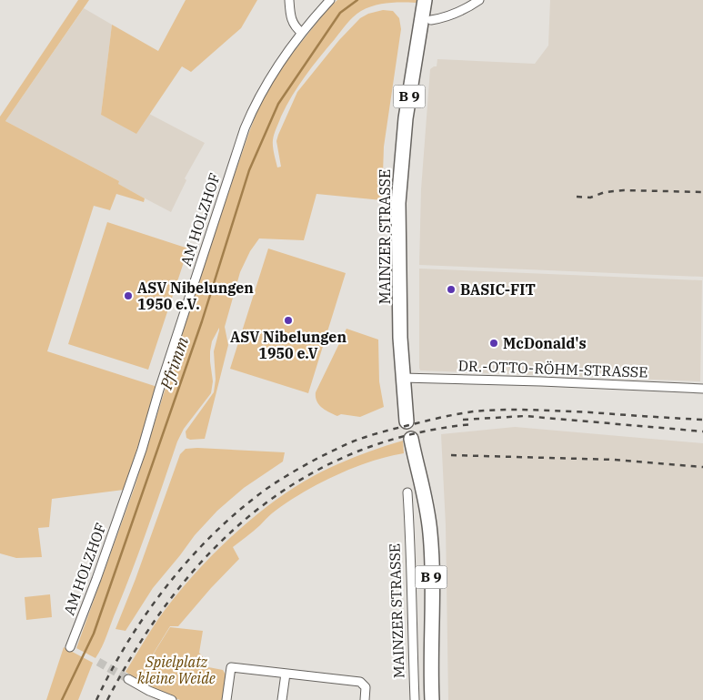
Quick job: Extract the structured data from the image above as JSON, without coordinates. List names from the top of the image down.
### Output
{
  "streets": {
    "main road": ["B 9", "MAINZER STRASSE"],
    "street": ["AM HOLZHOF", "DR.-OTTO-RÖHM-STRASSE"]
  },
  "crossings": [
    ["MAINZER STRASSE", "DR.-OTTO-RÖHM-STRASSE"]
  ],
  "water": ["Pfrimm"],
  "parks": ["Spielplatz kleine Weide"],
  "places": [
    "BASIC-FIT",
    "ASV Nibelungen 1950 e.V.",
    "ASV Nibelungen 1950 e.V",
    "McDonald's"
  ]
}
